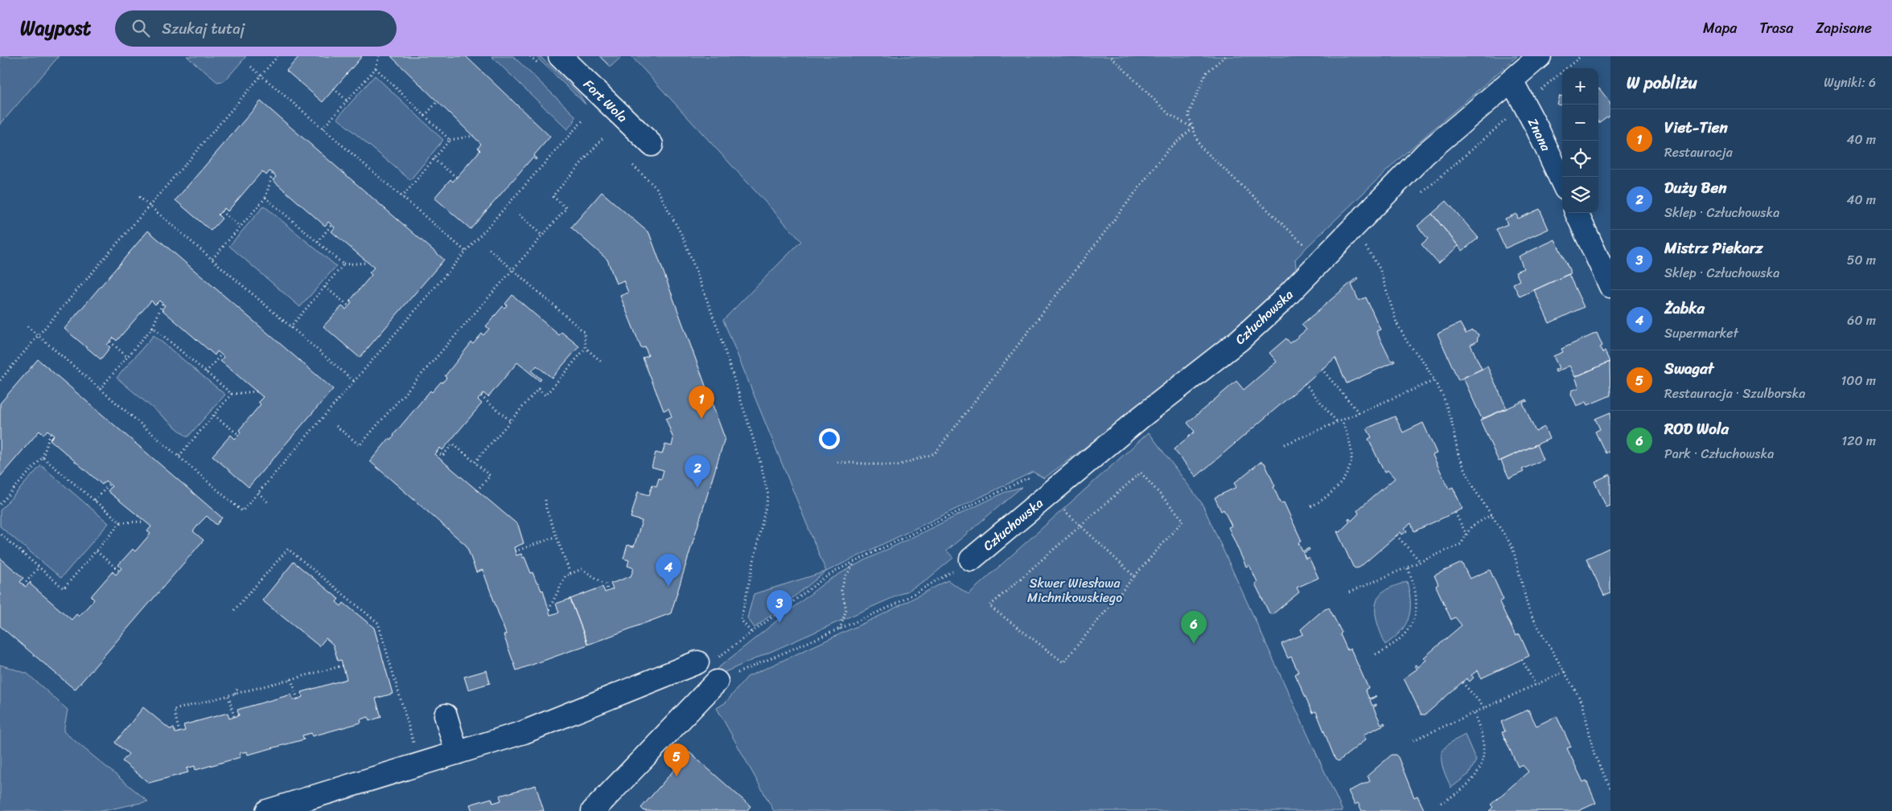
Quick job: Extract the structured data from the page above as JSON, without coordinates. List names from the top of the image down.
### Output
{
  "streets": {
    "street": ["Fort Wola", "Znana", "Człuchowska"]
  },
  "crossings": [
    ["Znana", "Człuchowska"]
  ],
  "parks": ["Skwer Wiesława Michnikowskiego"],
  "page": {
    "header": "Waypost",
    "search": "Szukaj tutaj",
    "nav": ["Mapa", "Trasa", "Zapisane"],
    "heading": ["W pobliżu", "Wyniki: 6"],
    "map_buttons": ["+", "−"],
    "list": [
      {
        "mark": "1",
        "name": "Viet-Tien",
        "note": "Restauracja",
        "value": "40 m"
      },
      {
        "mark": "2",
        "name": "Duży Ben",
        "note": "Sklep · Człuchowska",
        "value": "40 m"
      },
      {
        "mark": "3",
        "name": "Mistrz Piekarz",
        "note": "Sklep · Człuchowska",
        "value": "50 m"
      },
      {
        "mark": "4",
        "name": "Żabka",
        "note": "Supermarket",
        "value": "60 m"
      },
      {
        "mark": "5",
        "name": "Swagat",
        "note": "Restauracja · Szulborska",
        "value": "100 m"
      },
      {
        "mark": "6",
        "name": "ROD Wola",
        "note": "Park · Człuchowska",
        "value": "120 m"
      }
    ],
    "pins": [
      "1",
      "2",
      "4",
      "3",
      "6",
      "5"
    ]
  }
}
